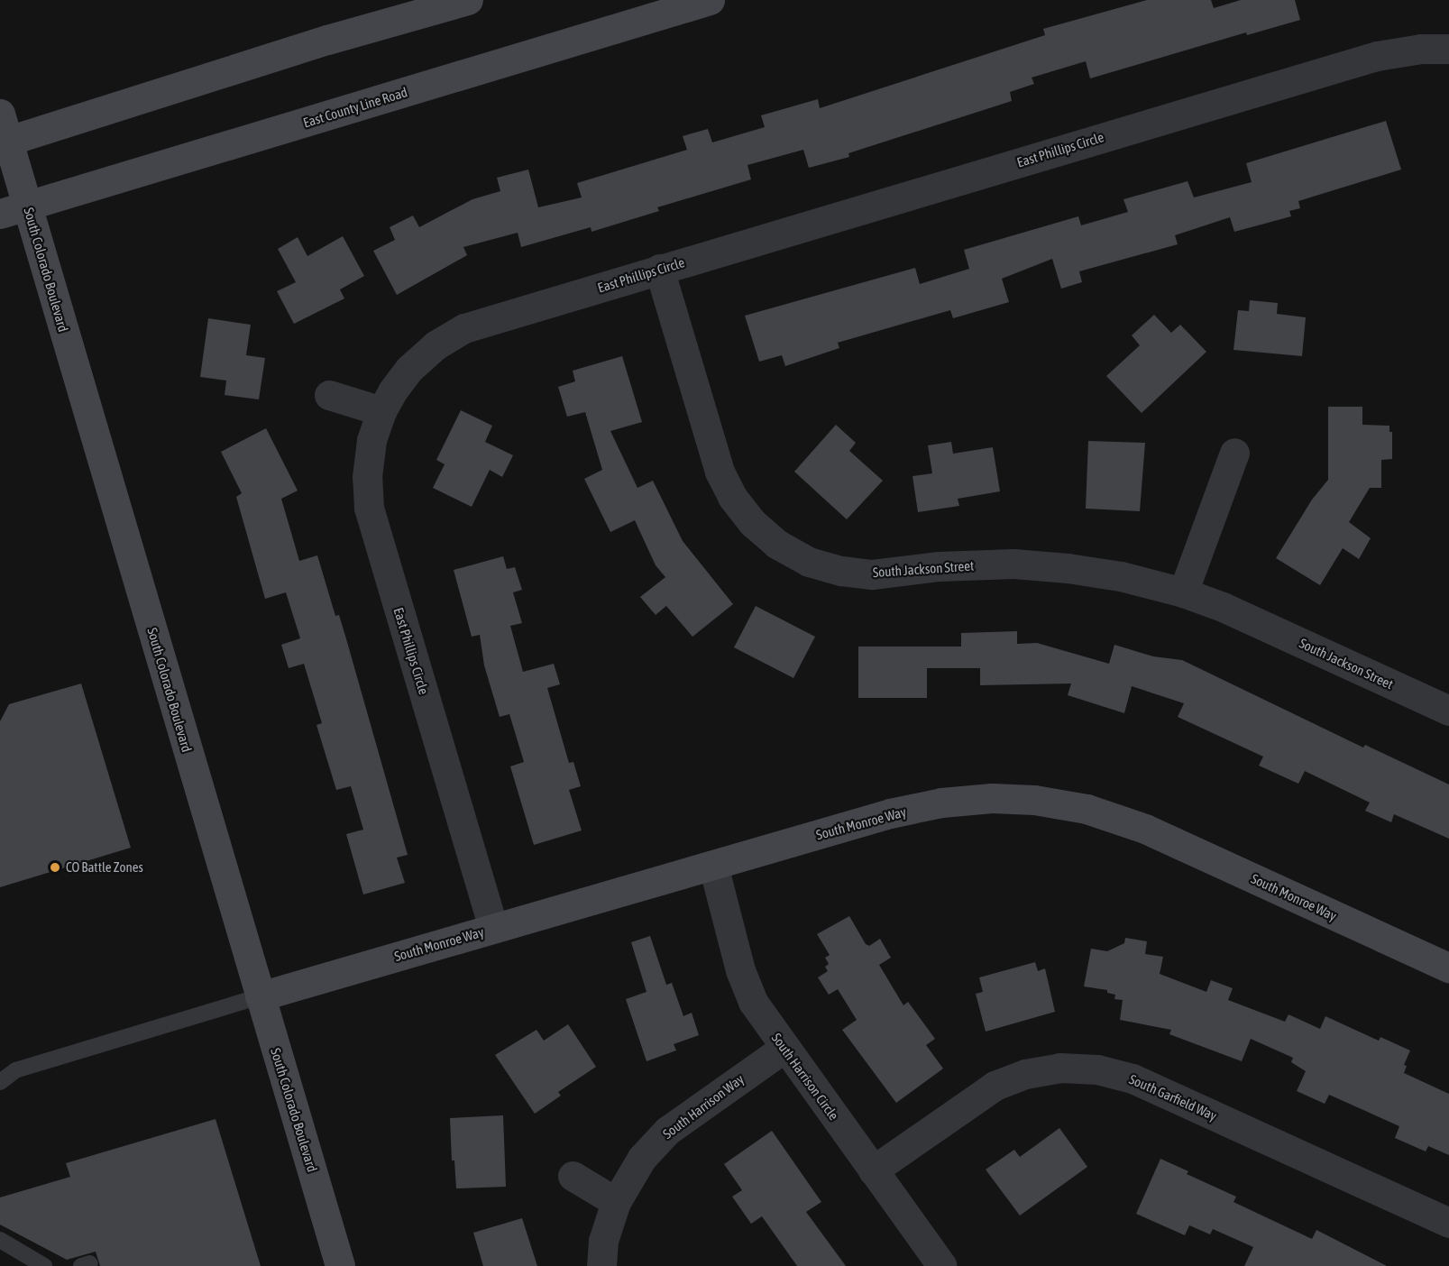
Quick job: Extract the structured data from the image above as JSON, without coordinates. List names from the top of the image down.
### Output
{
  "streets": {
    "main road": ["East County Line Road", "South Colorado Boulevard", "South Monroe Way"],
    "street": [
      "East Phillips Circle",
      "South Jackson Street",
      "South Harrison Circle",
      "South Garfield Way",
      "South Harrison Way"
    ]
  },
  "crossings": [
    ["East County Line Road", "South Colorado Boulevard"],
    ["East Phillips Circle", "South Jackson Street"],
    ["East Phillips Circle", "South Monroe Way"],
    ["South Colorado Boulevard", "South Monroe Way"],
    ["South Monroe Way", "South Harrison Circle"],
    ["South Harrison Circle", "South Garfield Way"],
    ["South Harrison Circle", "South Harrison Way"]
  ],
  "places": ["CO Battle Zones"]
}
